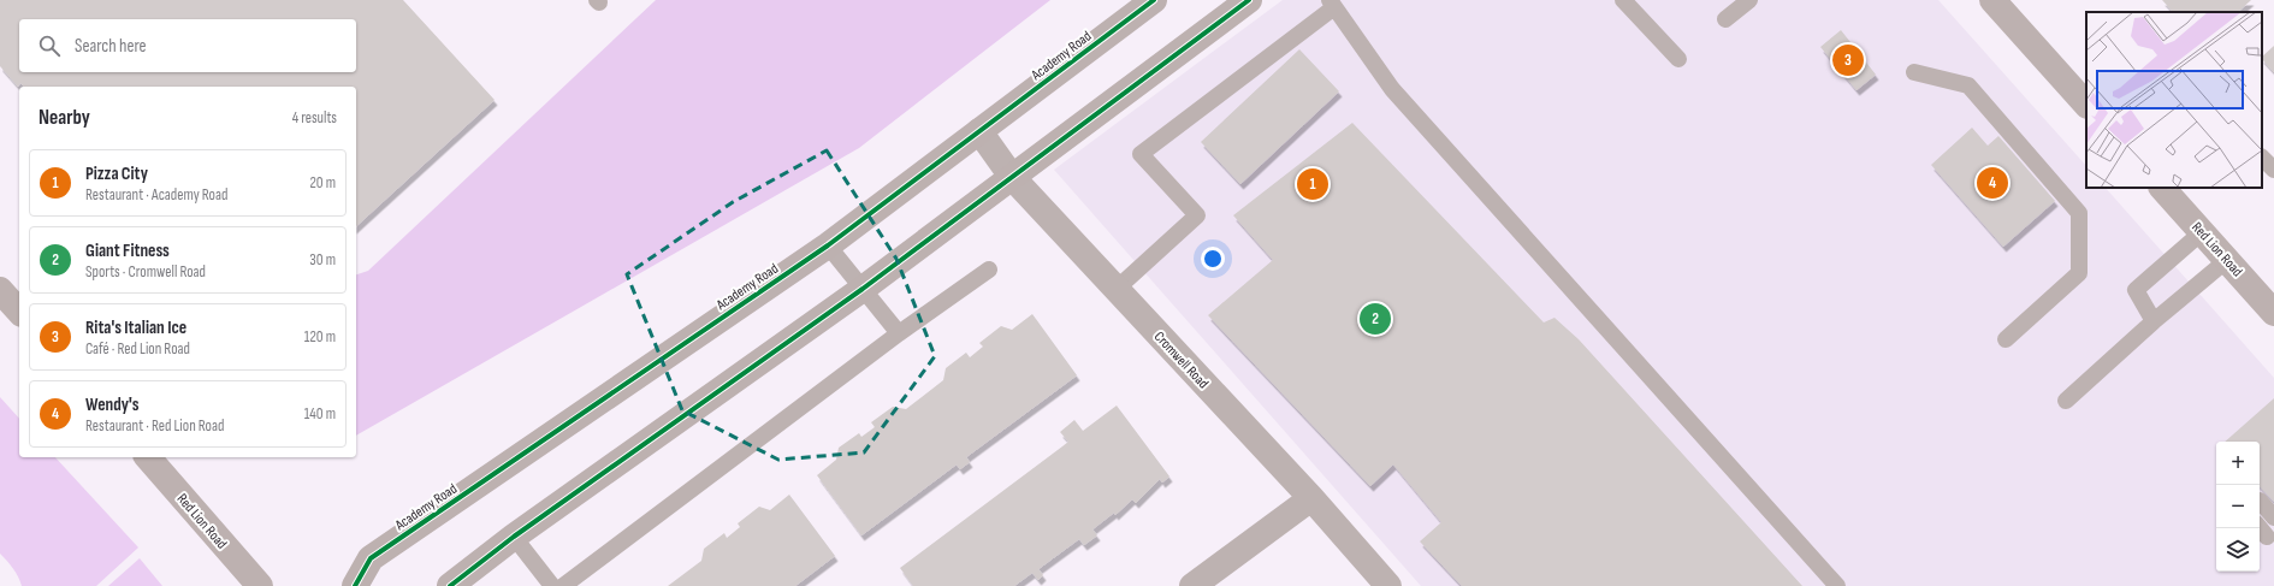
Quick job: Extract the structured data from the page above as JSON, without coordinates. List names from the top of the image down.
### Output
{
  "streets": {
    "main road": ["Academy Road", "Red Lion Road"],
    "street": ["Cromwell Road"]
  },
  "crossings": [
    ["Academy Road", "Cromwell Road"]
  ],
  "page": {
    "search": "Search here",
    "pins": [
      "3",
      "4",
      "1",
      "2"
    ],
    "heading": ["Nearby", "4 results"],
    "list": [
      {
        "mark": "1",
        "name": "Pizza City",
        "note": "Restaurant · Academy Road",
        "value": "20 m"
      },
      {
        "mark": "2",
        "name": "Giant Fitness",
        "note": "Sports · Cromwell Road",
        "value": "30 m"
      },
      {
        "mark": "3",
        "name": "Rita's Italian Ice",
        "note": "Café · Red Lion Road",
        "value": "120 m"
      },
      {
        "mark": "4",
        "name": "Wendy's",
        "note": "Restaurant · Red Lion Road",
        "value": "140 m"
      }
    ],
    "map_buttons": ["+", "−"]
  }
}
